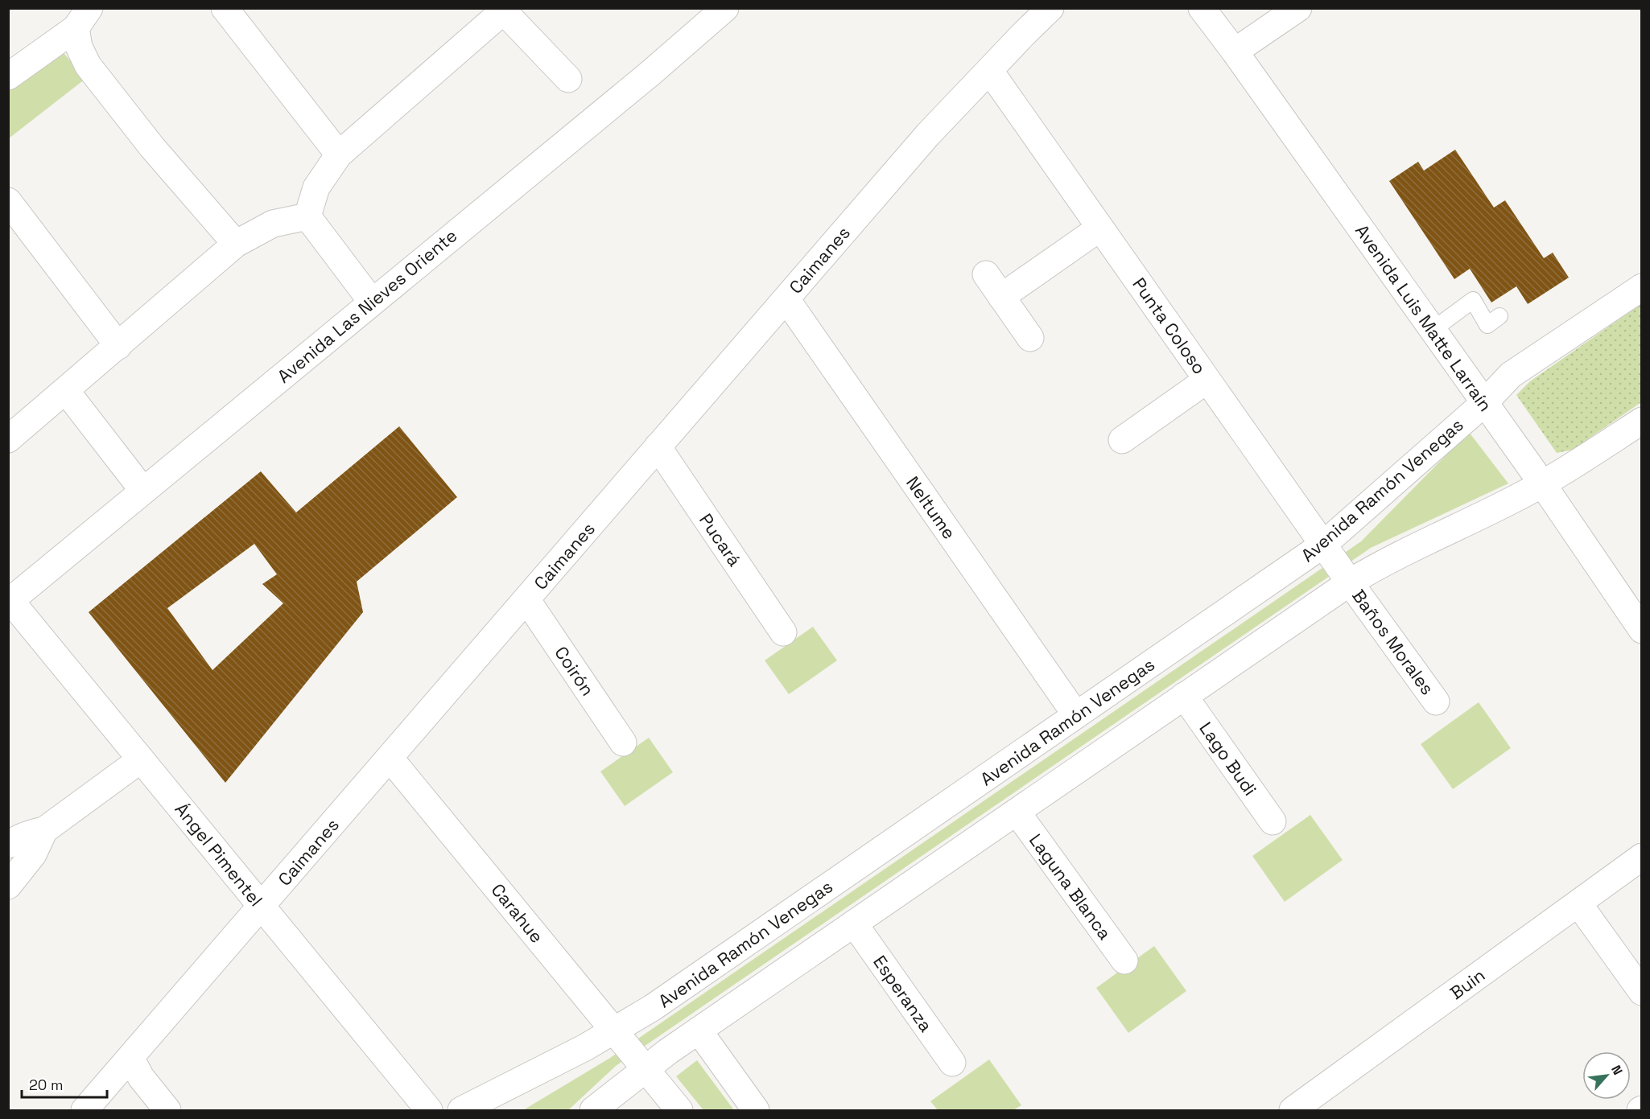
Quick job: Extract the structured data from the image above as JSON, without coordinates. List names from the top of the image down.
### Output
{
  "streets": {
    "street": [
      "Caimanes",
      "Avenida Las Nieves Oriente",
      "Avenida Luis Matte Larraín",
      "Punta Coloso",
      "Avenida Ramón Venegas",
      "Neltume",
      "Pucará",
      "Baños Morales",
      "Coirón",
      "Lago Budi",
      "Ángel Pimentel",
      "Laguna Blanca",
      "Carahue",
      "Buin",
      "Esperanza"
    ]
  },
  "crossings": [
    ["Caimanes", "Punta Coloso"],
    ["Caimanes", "Neltume"],
    ["Caimanes", "Pucará"],
    ["Caimanes", "Coirón"],
    ["Caimanes", "Ángel Pimentel"],
    ["Caimanes", "Carahue"],
    ["Avenida Las Nieves Oriente", "Ángel Pimentel"],
    ["Avenida Luis Matte Larraín", "Avenida Ramón Venegas"],
    ["Punta Coloso", "Avenida Ramón Venegas"],
    ["Punta Coloso", "Baños Morales"],
    ["Avenida Ramón Venegas", "Neltume"],
    ["Avenida Ramón Venegas", "Carahue"]
  ],
  "scale_bar": "20 m",
  "north": "top right"
}
